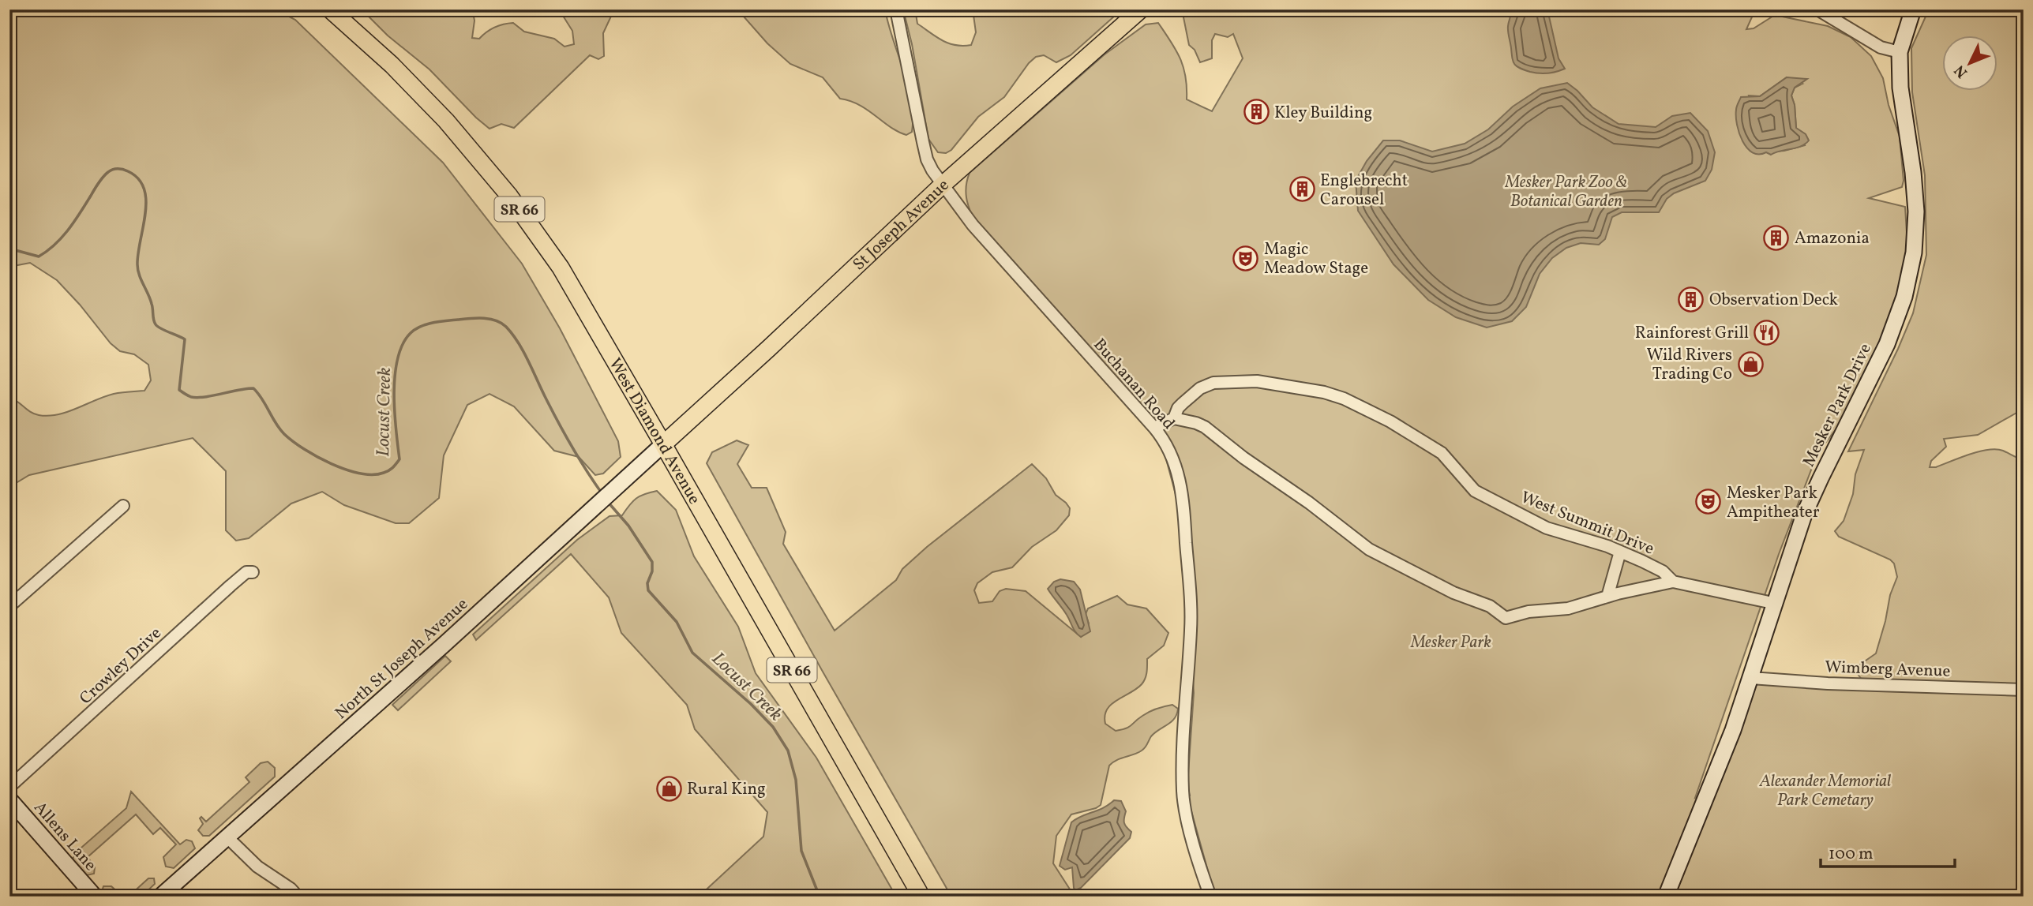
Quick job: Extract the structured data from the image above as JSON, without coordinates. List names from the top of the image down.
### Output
{
  "streets": {
    "main road": ["SR 66", "St Joseph Avenue", "West Diamond Avenue"],
    "street": [
      "Buchanan Road",
      "Mesker Park Drive",
      "West Summit Drive",
      "North St Joseph Avenue",
      "Crowley Drive",
      "Wimberg Avenue",
      "Allens Lane"
    ]
  },
  "crossings": [
    ["St Joseph Avenue", "Buchanan Road"],
    ["St Joseph Avenue", "West Diamond Avenue"],
    ["St Joseph Avenue", "North St Joseph Avenue"],
    ["Buchanan Road", "West Summit Drive"],
    ["Mesker Park Drive", "West Summit Drive"],
    ["Mesker Park Drive", "Wimberg Avenue"],
    ["West Diamond Avenue", "North St Joseph Avenue"]
  ],
  "water": ["Locust Creek"],
  "parks": ["Mesker Park Zoo & Botanical Garden", "Mesker Park", "Alexander Memorial Park Cemetary"],
  "places": {
    "building": [
      "Kley Building",
      "Englebrecht Carousel",
      "Amazonia",
      "Observation Deck"
    ],
    "theatre": ["Magic Meadow Stage", "Mesker Park Ampitheater"],
    "restaurant": ["Rainforest Grill"],
    "shop": ["Wild Rivers Trading Co", "Rural King"]
  },
  "scale_bar": "100 m",
  "north": "bottom left"
}
